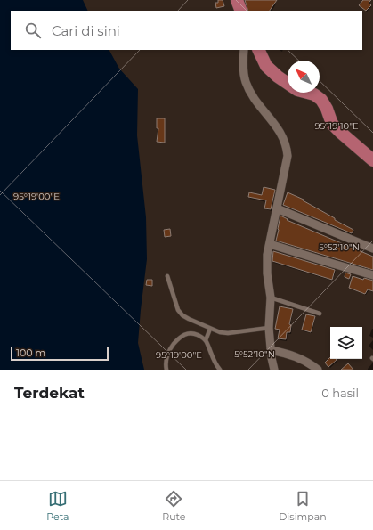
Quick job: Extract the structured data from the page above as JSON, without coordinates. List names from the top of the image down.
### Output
{
  "scale_bar": "100 m",
  "north": "top left",
  "page": {
    "search": "Cari di sini",
    "scale": "100 m",
    "heading": ["Terdekat", "0 hasil"],
    "nav": ["Peta", "Rute", "Disimpan"]
  },
  "coordinates": ["95°19'10\"E", "95°19'00\"E", "5°52'10\"N"]
}
